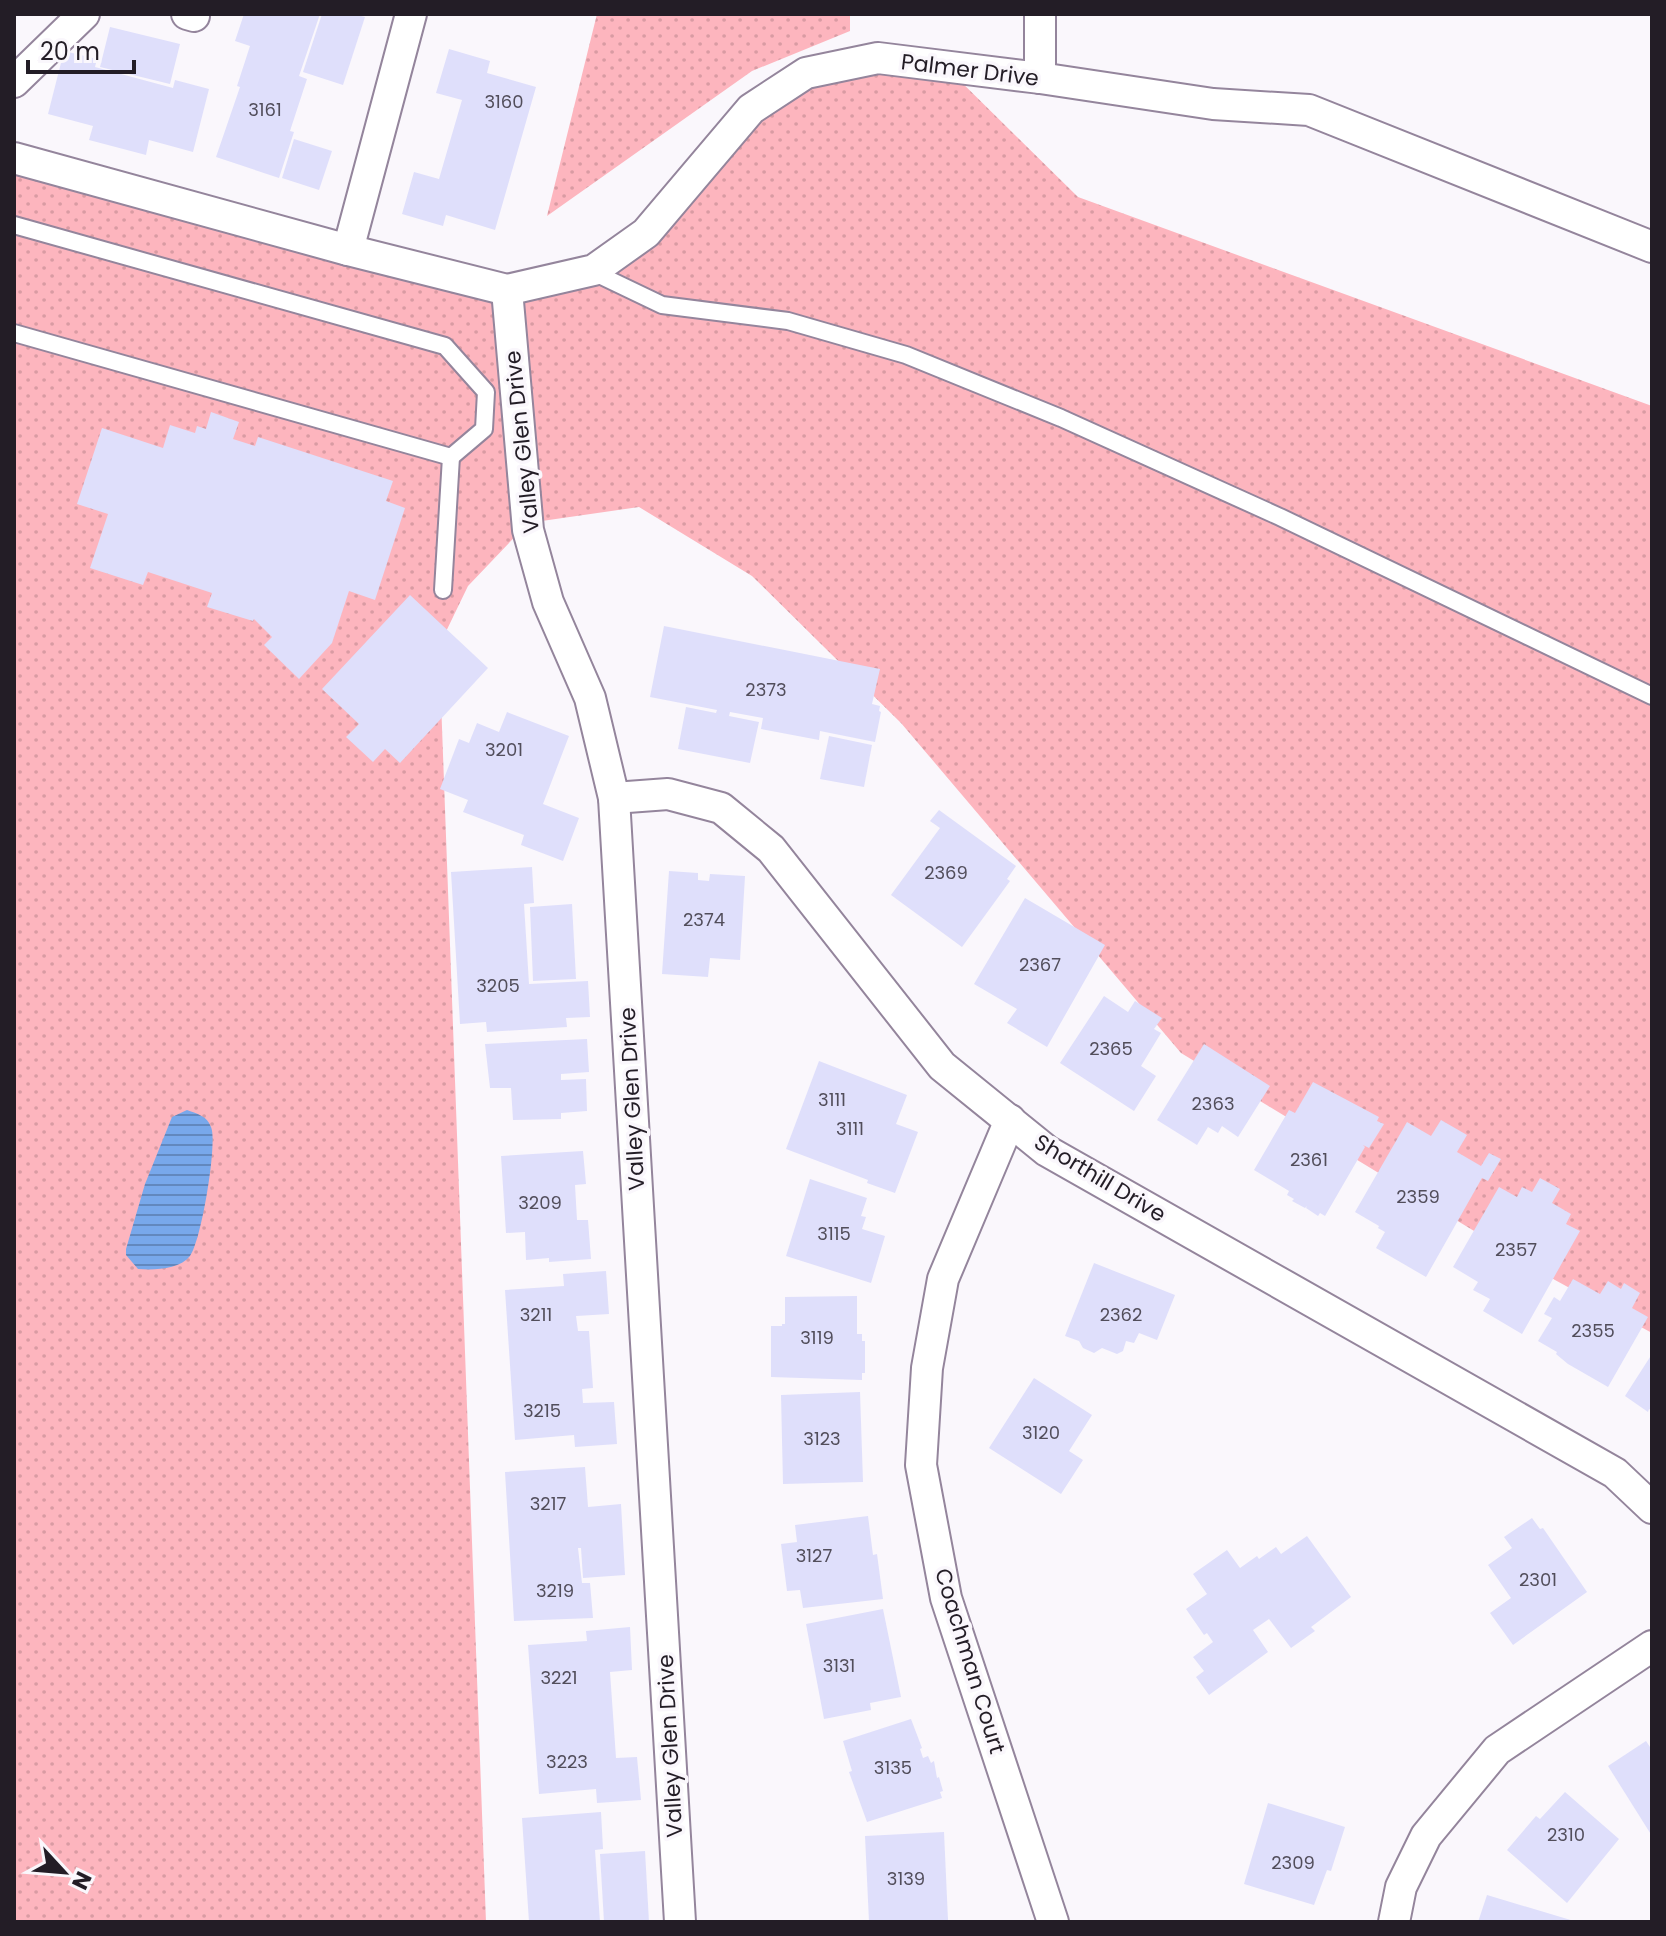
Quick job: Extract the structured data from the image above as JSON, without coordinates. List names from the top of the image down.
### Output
{
  "streets": {
    "street": [
      "Palmer Drive",
      "Valley Glen Drive",
      "Shorthill Drive",
      "Coachman Court"
    ]
  },
  "crossings": [
    ["Palmer Drive", "Valley Glen Drive"],
    ["Valley Glen Drive", "Shorthill Drive"],
    ["Shorthill Drive", "Coachman Court"]
  ],
  "house_numbers": [
    "3160",
    "3161",
    "2373",
    "3201",
    "2369",
    "2374",
    "2367",
    "3205",
    "2365",
    "3111",
    "2363",
    "3111",
    "2361",
    "2359",
    "3209",
    "3115",
    "2357",
    "3211",
    "2362",
    "2355",
    "3119",
    "3215",
    "3120",
    "3123",
    "3217",
    "3127",
    "2301",
    "3219",
    "3131",
    "3221",
    "3223",
    "3135",
    "2310",
    "2309",
    "3139"
  ],
  "scale_bar": "20 m",
  "north": "bottom right"
}
